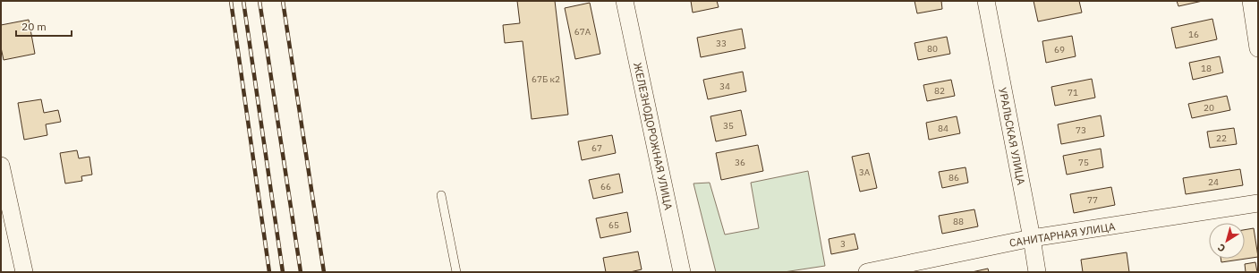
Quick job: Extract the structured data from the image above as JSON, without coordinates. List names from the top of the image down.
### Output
{
  "streets": {
    "street": ["ЖЕЛЕЗНОДОРОЖНАЯ УЛИЦА", "УРАЛЬСКАЯ УЛИЦА", "САНИТАРНАЯ УЛИЦА"]
  },
  "crossings": [
    ["УРАЛЬСКАЯ УЛИЦА", "САНИТАРНАЯ УЛИЦА"]
  ],
  "house_numbers": [
    "67А",
    "16",
    "33",
    "80",
    "69",
    "18",
    "67Б к2",
    "34",
    "82",
    "71",
    "20",
    "35",
    "84",
    "73",
    "22",
    "67",
    "36",
    "75",
    "3А",
    "86",
    "24",
    "66",
    "77",
    "88",
    "65",
    "3"
  ],
  "scale_bar": "20 m",
  "north": "bottom left"
}
